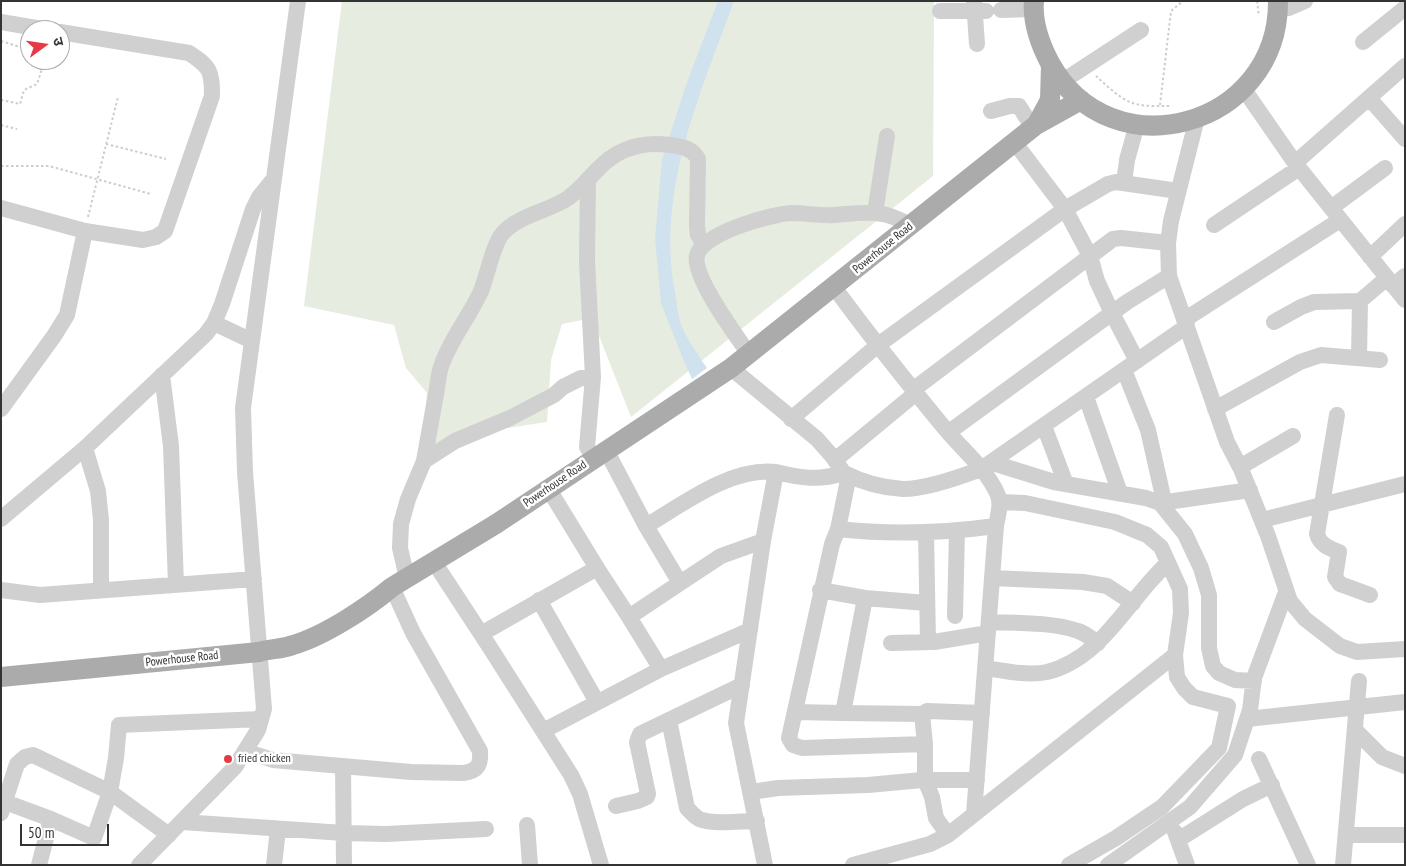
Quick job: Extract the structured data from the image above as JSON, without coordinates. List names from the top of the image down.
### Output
{
  "streets": {
    "main road": ["Powerhouse Road"]
  },
  "places": ["fried chicken"],
  "scale_bar": "50 m",
  "north": "right"
}
